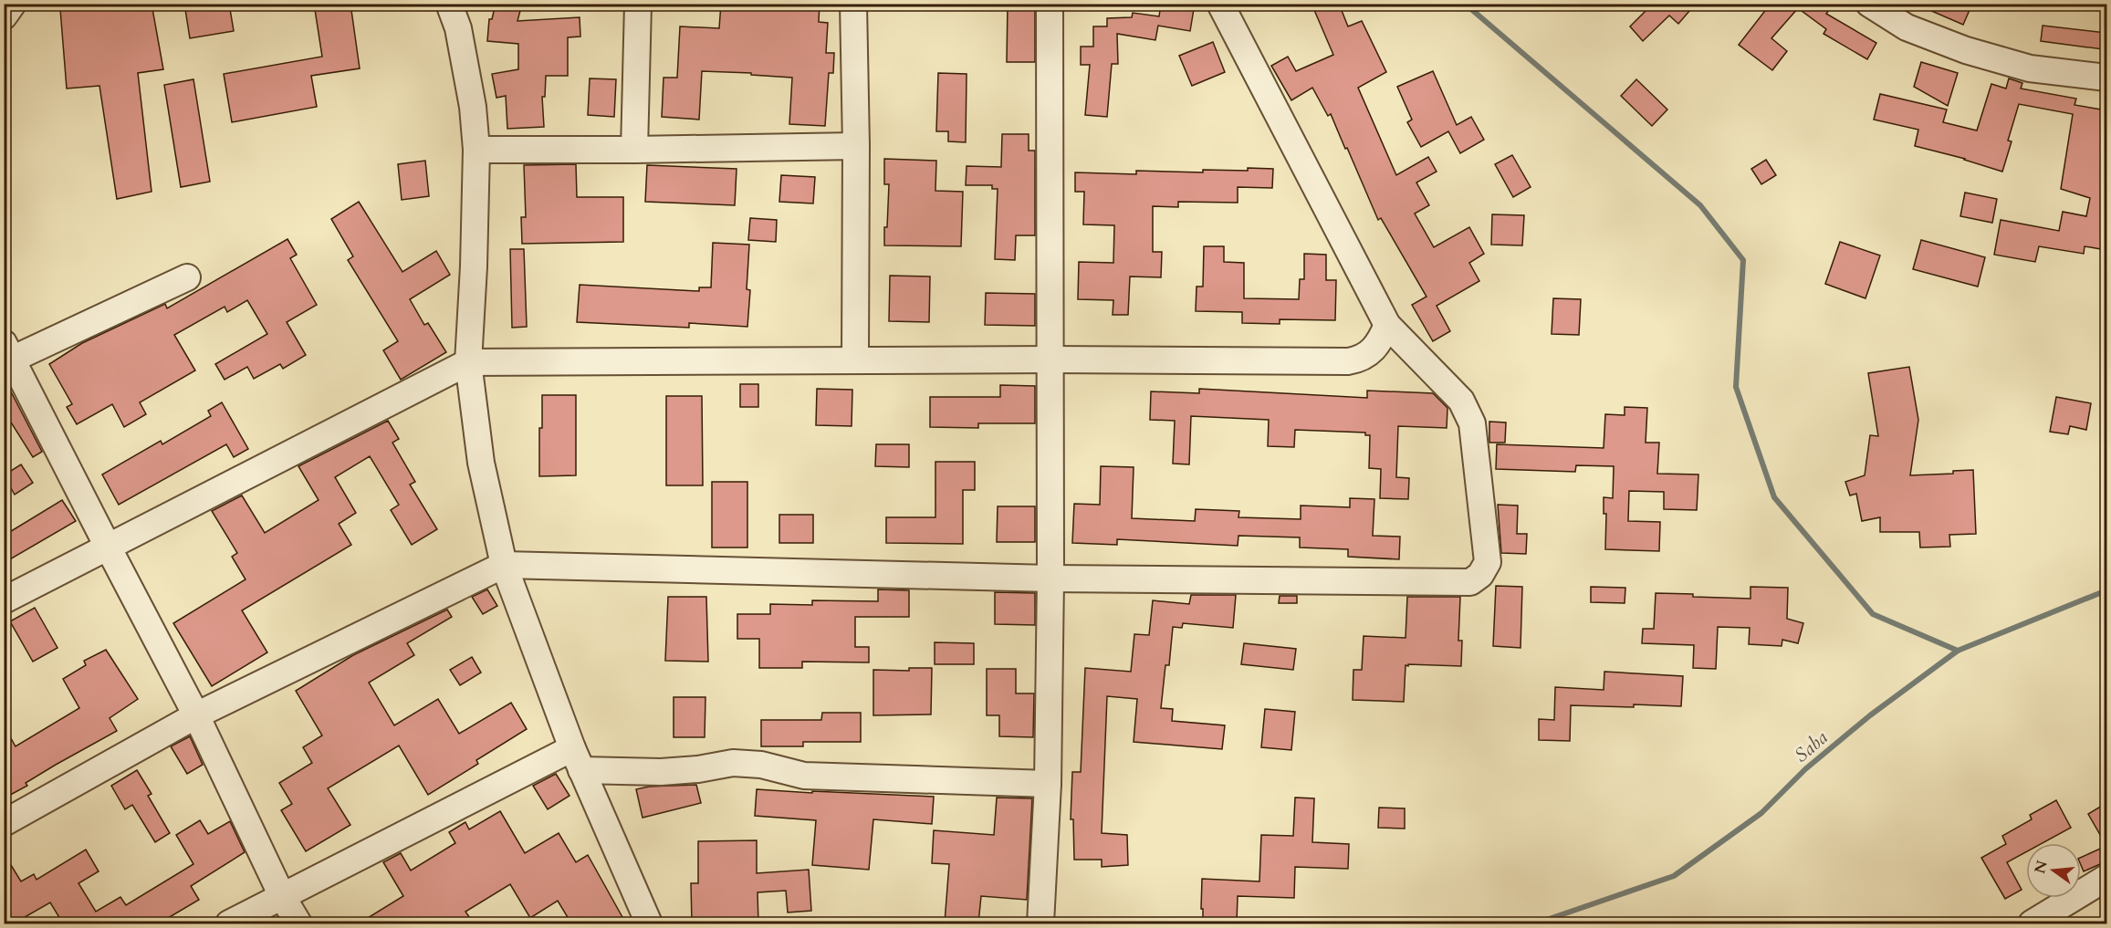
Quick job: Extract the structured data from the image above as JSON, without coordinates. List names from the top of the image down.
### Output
{
  "water": ["Saba"],
  "north": "left"
}
